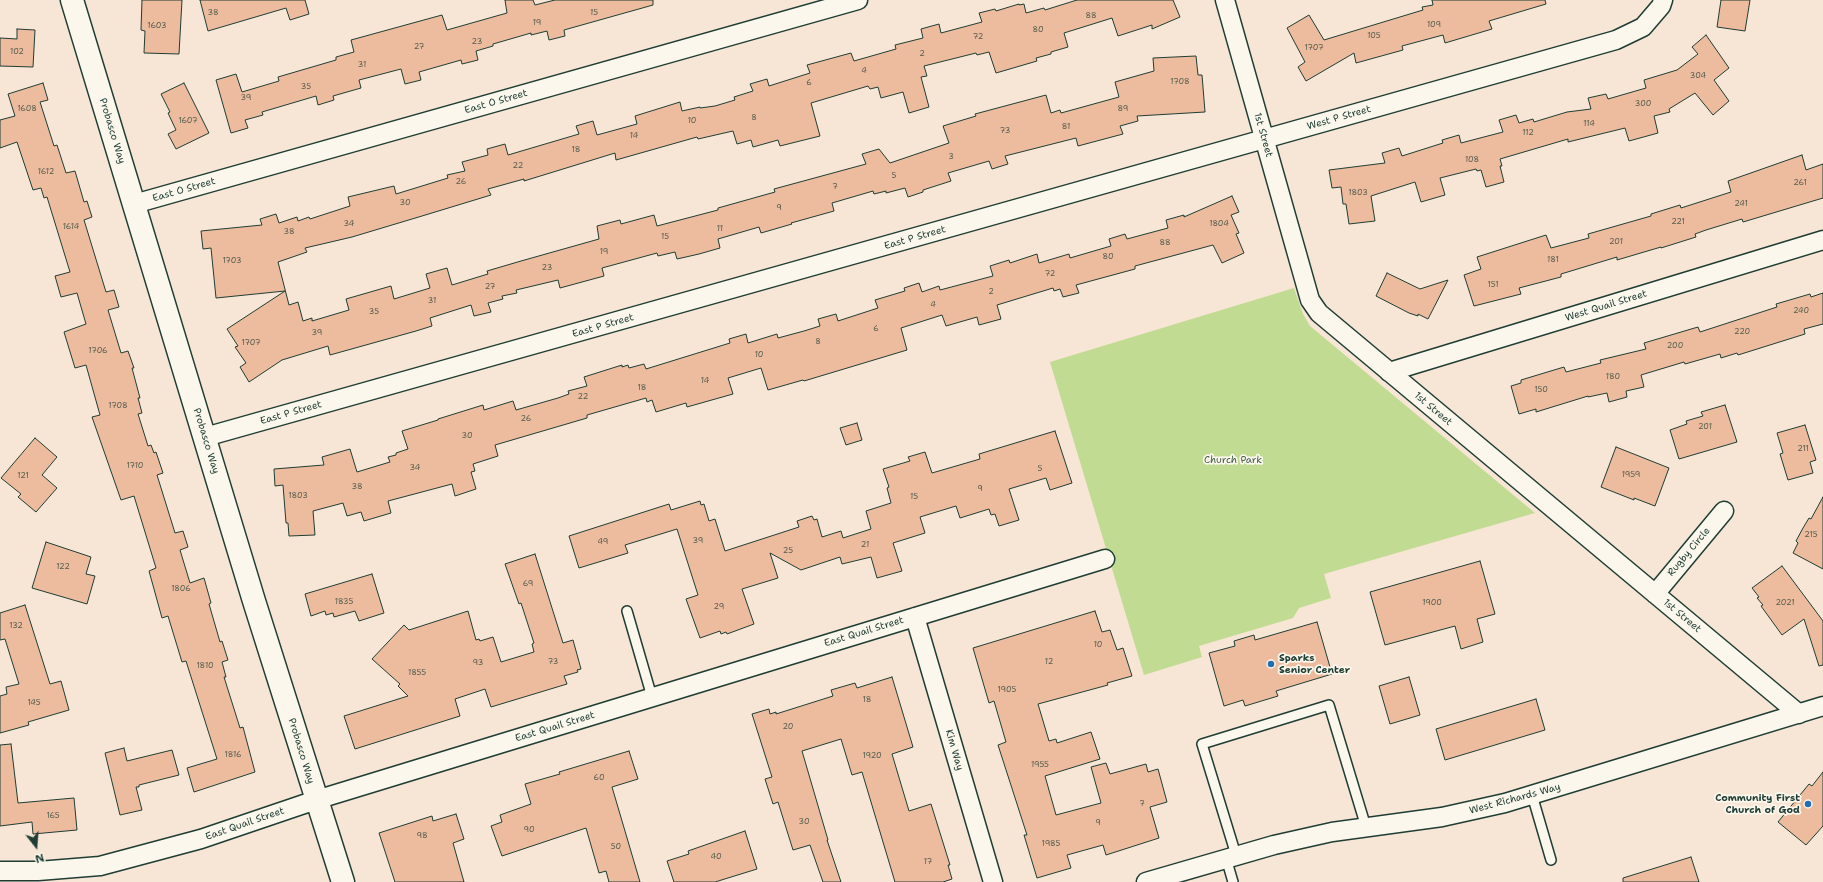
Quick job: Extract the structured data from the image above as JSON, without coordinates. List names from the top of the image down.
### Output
{
  "streets": {
    "street": [
      "East O Street",
      "West P Street",
      "Probasco Way",
      "1st Street",
      "East P Street",
      "West Quail Street",
      "Rugby Circle",
      "East Quail Street",
      "Kim Way",
      "West Richards Way"
    ]
  },
  "crossings": [
    ["East O Street", "Probasco Way"],
    ["West P Street", "1st Street"],
    ["West P Street", "East P Street"],
    ["Probasco Way", "East P Street"],
    ["Probasco Way", "East Quail Street"],
    ["1st Street", "West Quail Street"],
    ["1st Street", "Rugby Circle"],
    ["1st Street", "West Richards Way"],
    ["East Quail Street", "Kim Way"]
  ],
  "parks": ["Church Park"],
  "places": ["Sparks Senior Center", "Community First Church of God"],
  "house_numbers": [
    "38",
    "15",
    "88",
    "19",
    "109",
    "1603",
    "80",
    "105",
    "72",
    "23",
    "27",
    "1707",
    "102",
    "2",
    "31",
    "4",
    "304",
    "1708",
    "6",
    "35",
    "39",
    "300",
    "1608",
    "89",
    "8",
    "1607",
    "10",
    "114",
    "81",
    "73",
    "112",
    "14",
    "18",
    "3",
    "108",
    "22",
    "1612",
    "5",
    "26",
    "261",
    "7",
    "1803",
    "30",
    "241",
    "9",
    "221",
    "34",
    "1804",
    "1614",
    "11",
    "38",
    "15",
    "201",
    "88",
    "19",
    "80",
    "181",
    "1703",
    "23",
    "72",
    "151",
    "27",
    "2",
    "31",
    "4",
    "240",
    "35",
    "6",
    "220",
    "39",
    "8",
    "1707",
    "200",
    "1706",
    "10",
    "180",
    "14",
    "18",
    "150",
    "22",
    "1708",
    "26",
    "201",
    "30",
    "211",
    "1710",
    "34",
    "5",
    "1959",
    "121",
    "38",
    "9",
    "1803",
    "15",
    "215",
    "39",
    "49",
    "21",
    "25",
    "122",
    "69",
    "1806",
    "1835",
    "1900",
    "2021",
    "29",
    "132",
    "10",
    "73",
    "12",
    "93",
    "1810",
    "1855",
    "1905",
    "18",
    "145",
    "20",
    "1816",
    "1920",
    "1955",
    "60",
    "7",
    "165",
    "30",
    "9",
    "90",
    "98",
    "1985",
    "50",
    "40",
    "17"
  ],
  "north": "bottom"
}
